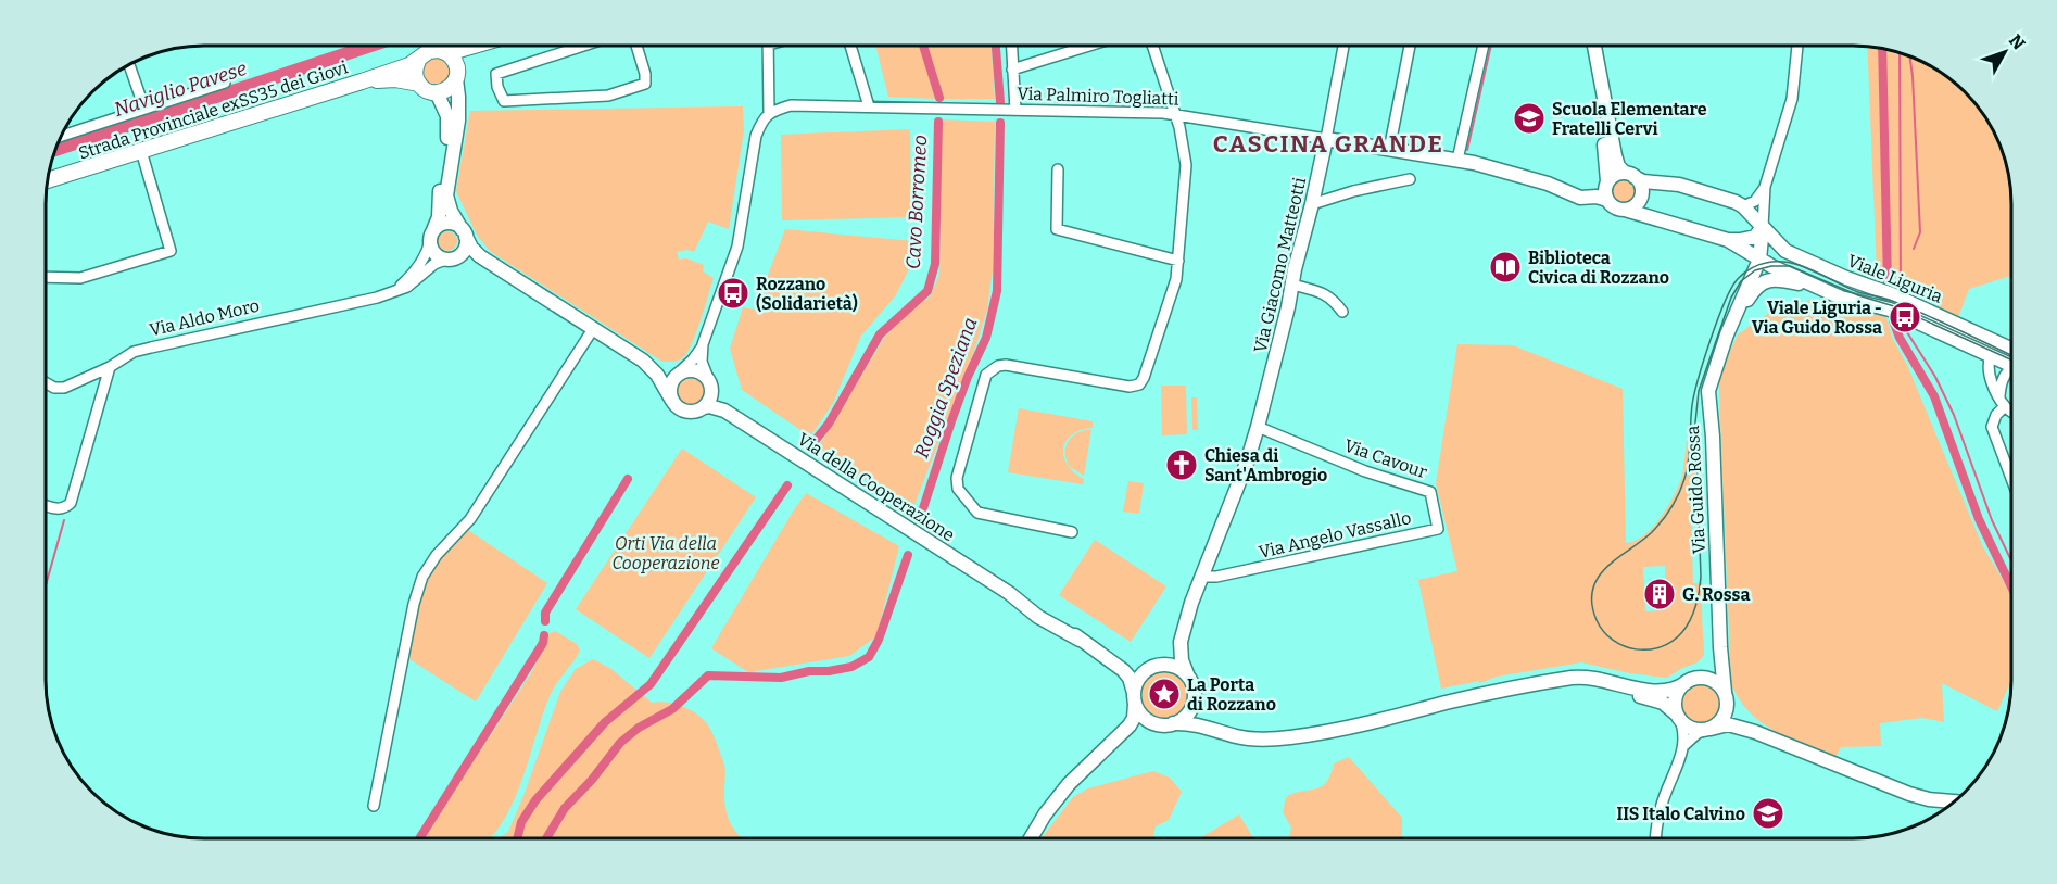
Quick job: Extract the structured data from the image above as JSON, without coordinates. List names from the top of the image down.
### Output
{
  "streets": {
    "main road": ["Strada Provinciale exSS35 dei Giovi"],
    "street": [
      "Via Palmiro Togliatti",
      "Via Giacomo Matteotti",
      "Viale Liguria",
      "Via Aldo Moro",
      "Via Cavour",
      "Via della Cooperazione",
      "Via Guido Rossa",
      "Via Angelo Vassallo"
    ]
  },
  "crossings": [
    ["Via Palmiro Togliatti", "Via Giacomo Matteotti"],
    ["Via Giacomo Matteotti", "Via Cavour"],
    ["Via Giacomo Matteotti", "Via Angelo Vassallo"],
    ["Viale Liguria", "Via Guido Rossa"],
    ["Via Cavour", "Via Angelo Vassallo"]
  ],
  "districts": ["CASCINA GRANDE"],
  "water": ["Naviglio Pavese", "Cavo Borromeo", "Roggia Speziana"],
  "parks": ["Orti Via della Cooperazione"],
  "places": {
    "school or university": ["Scuola Elementare Fratelli Cervi", "IIS Italo Calvino"],
    "library": ["Biblioteca Civica di Rozzano"],
    "bus stop": ["Rozzano (Solidarietà)", "Viale Liguria - Via Guido Rossa"],
    "church": ["Chiesa di Sant'Ambrogio"],
    "building": ["G. Rossa"],
    "place": ["La Porta di Rozzano"]
  },
  "north": "top right"
}
